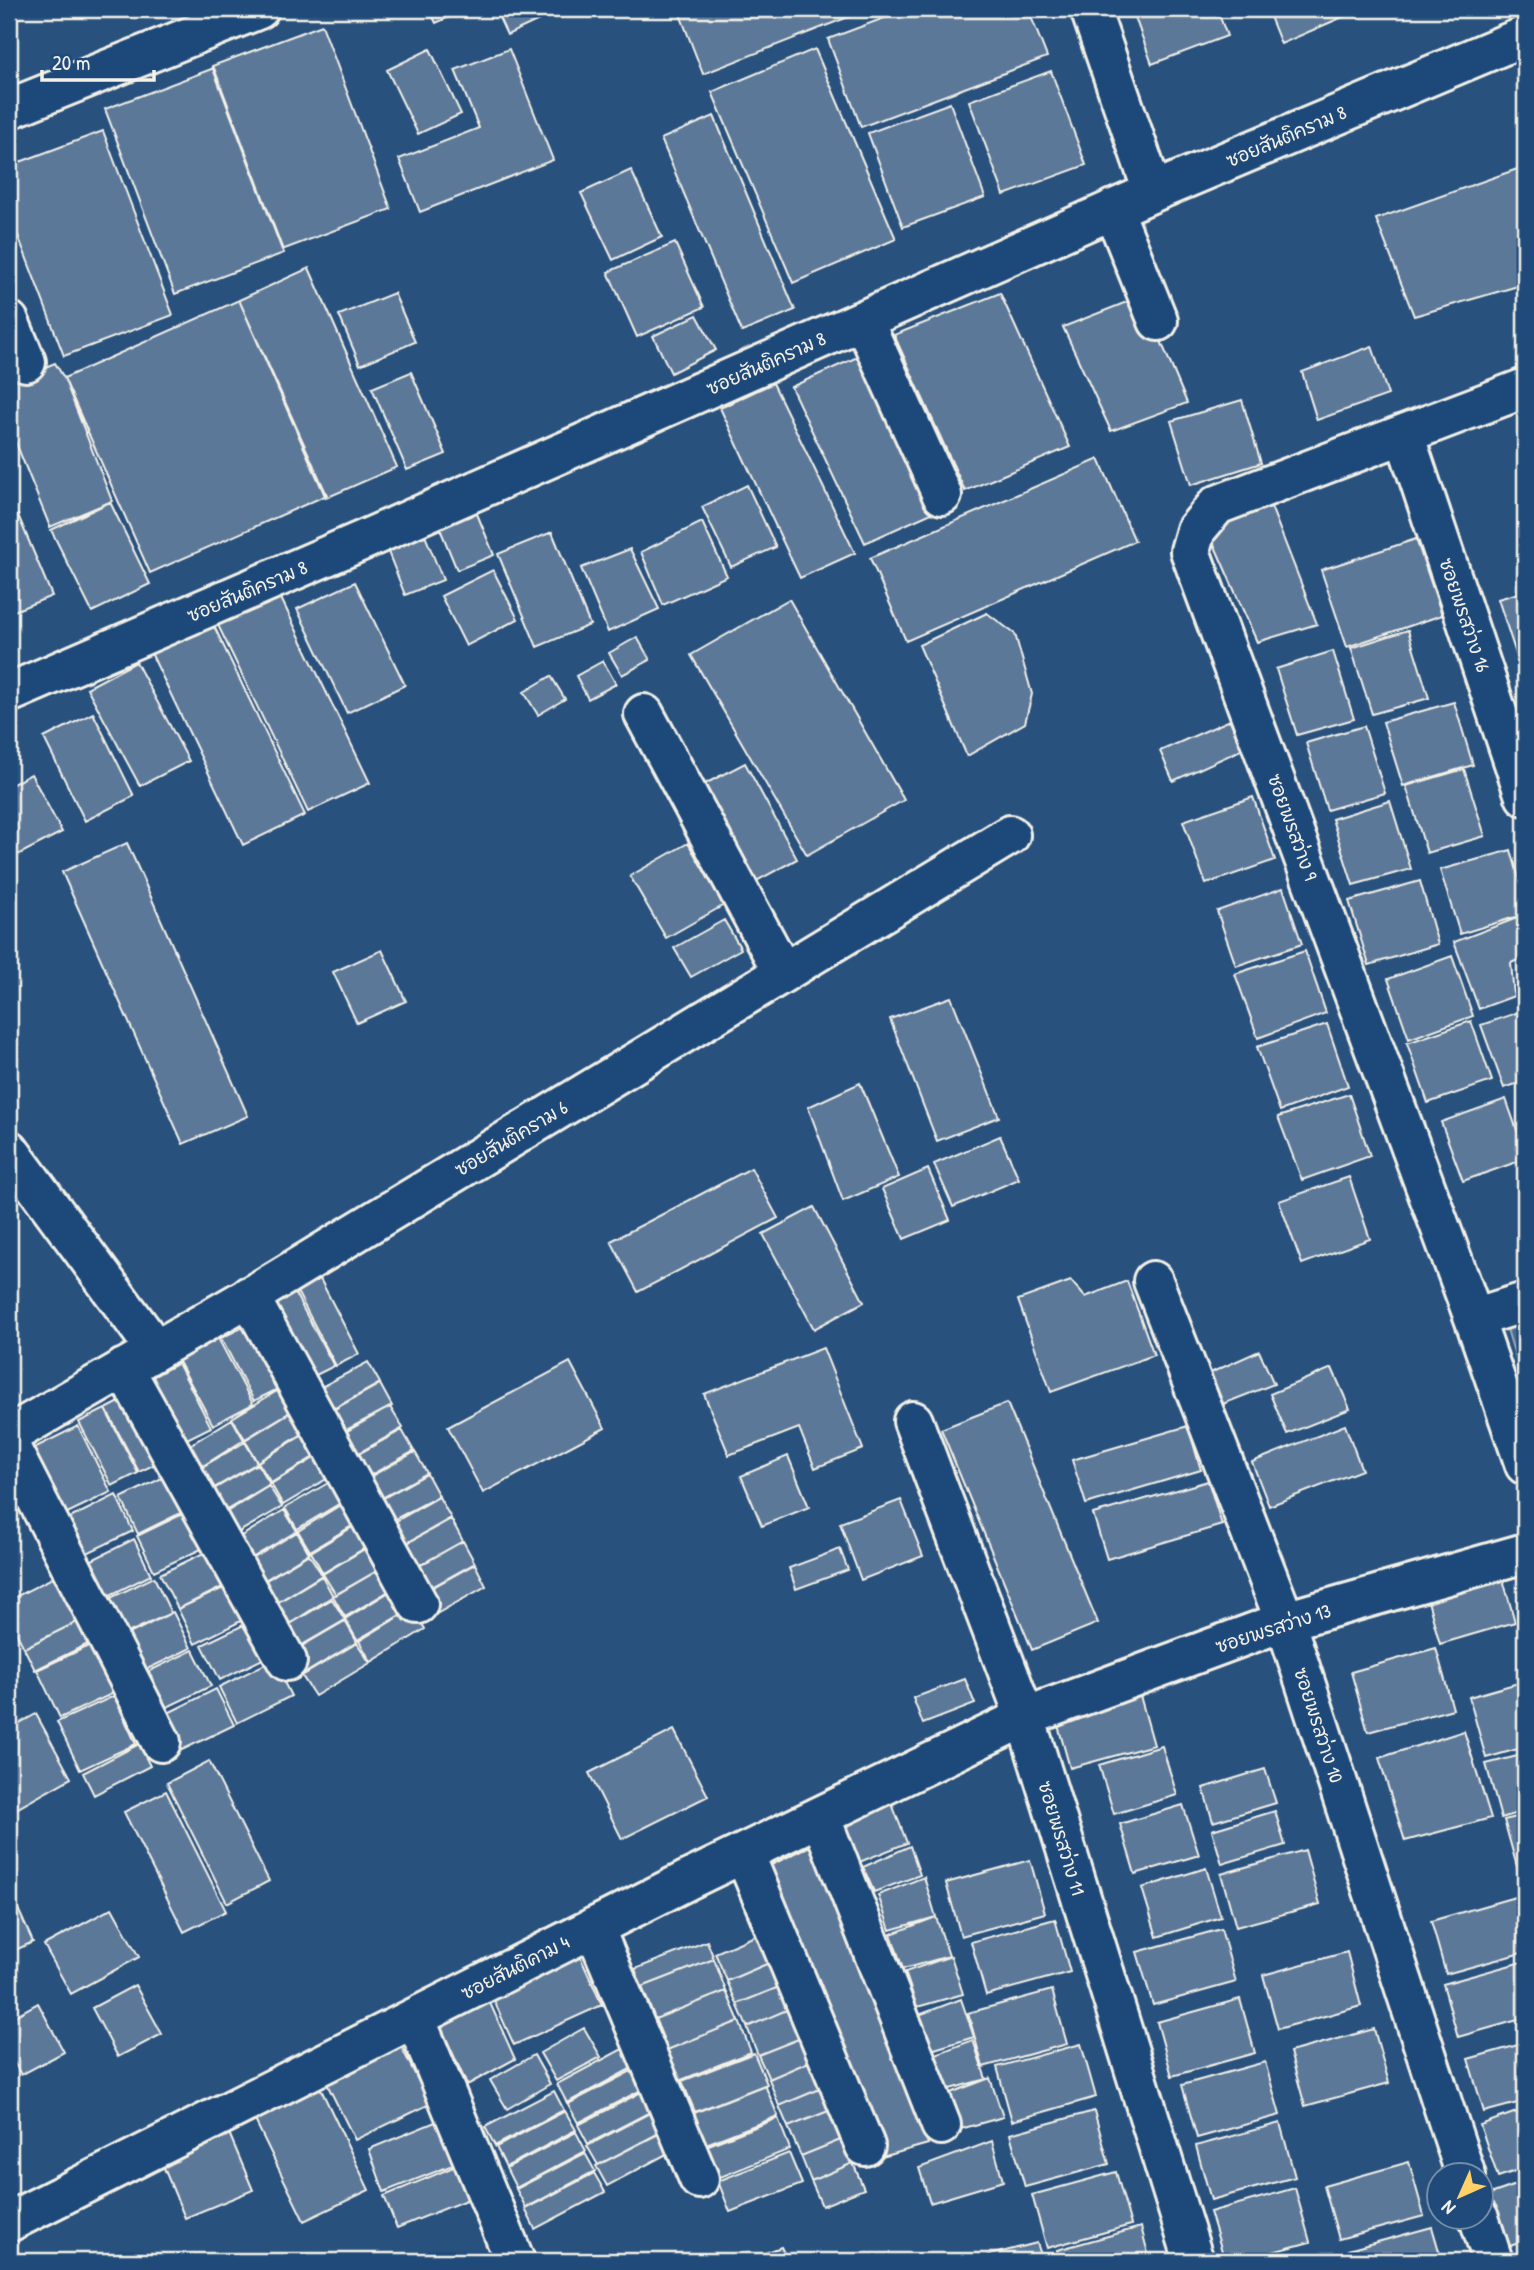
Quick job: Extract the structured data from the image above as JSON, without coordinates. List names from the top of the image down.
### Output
{
  "streets": {
    "street": [
      "ซอยสันติคราม 8",
      "ซอยพรสว่าง 16",
      "ซอยพรสว่าง 9",
      "ซอยสันติคราม 6",
      "ซอยพรสว่าง 13",
      "ซอยพรสว่าง 10",
      "ซอยพรสว่าง 11",
      "ซอยสันติคาม 4"
    ]
  },
  "crossings": [
    ["ซอยพรสว่าง 16", "ซอยพรสว่าง 9"],
    ["ซอยพรสว่าง 13", "ซอยพรสว่าง 10"],
    ["ซอยพรสว่าง 13", "ซอยพรสว่าง 11"],
    ["ซอยพรสว่าง 13", "ซอยสันติคาม 4"],
    ["ซอยพรสว่าง 11", "ซอยสันติคาม 4"]
  ],
  "scale_bar": "20 m",
  "north": "bottom left"
}
